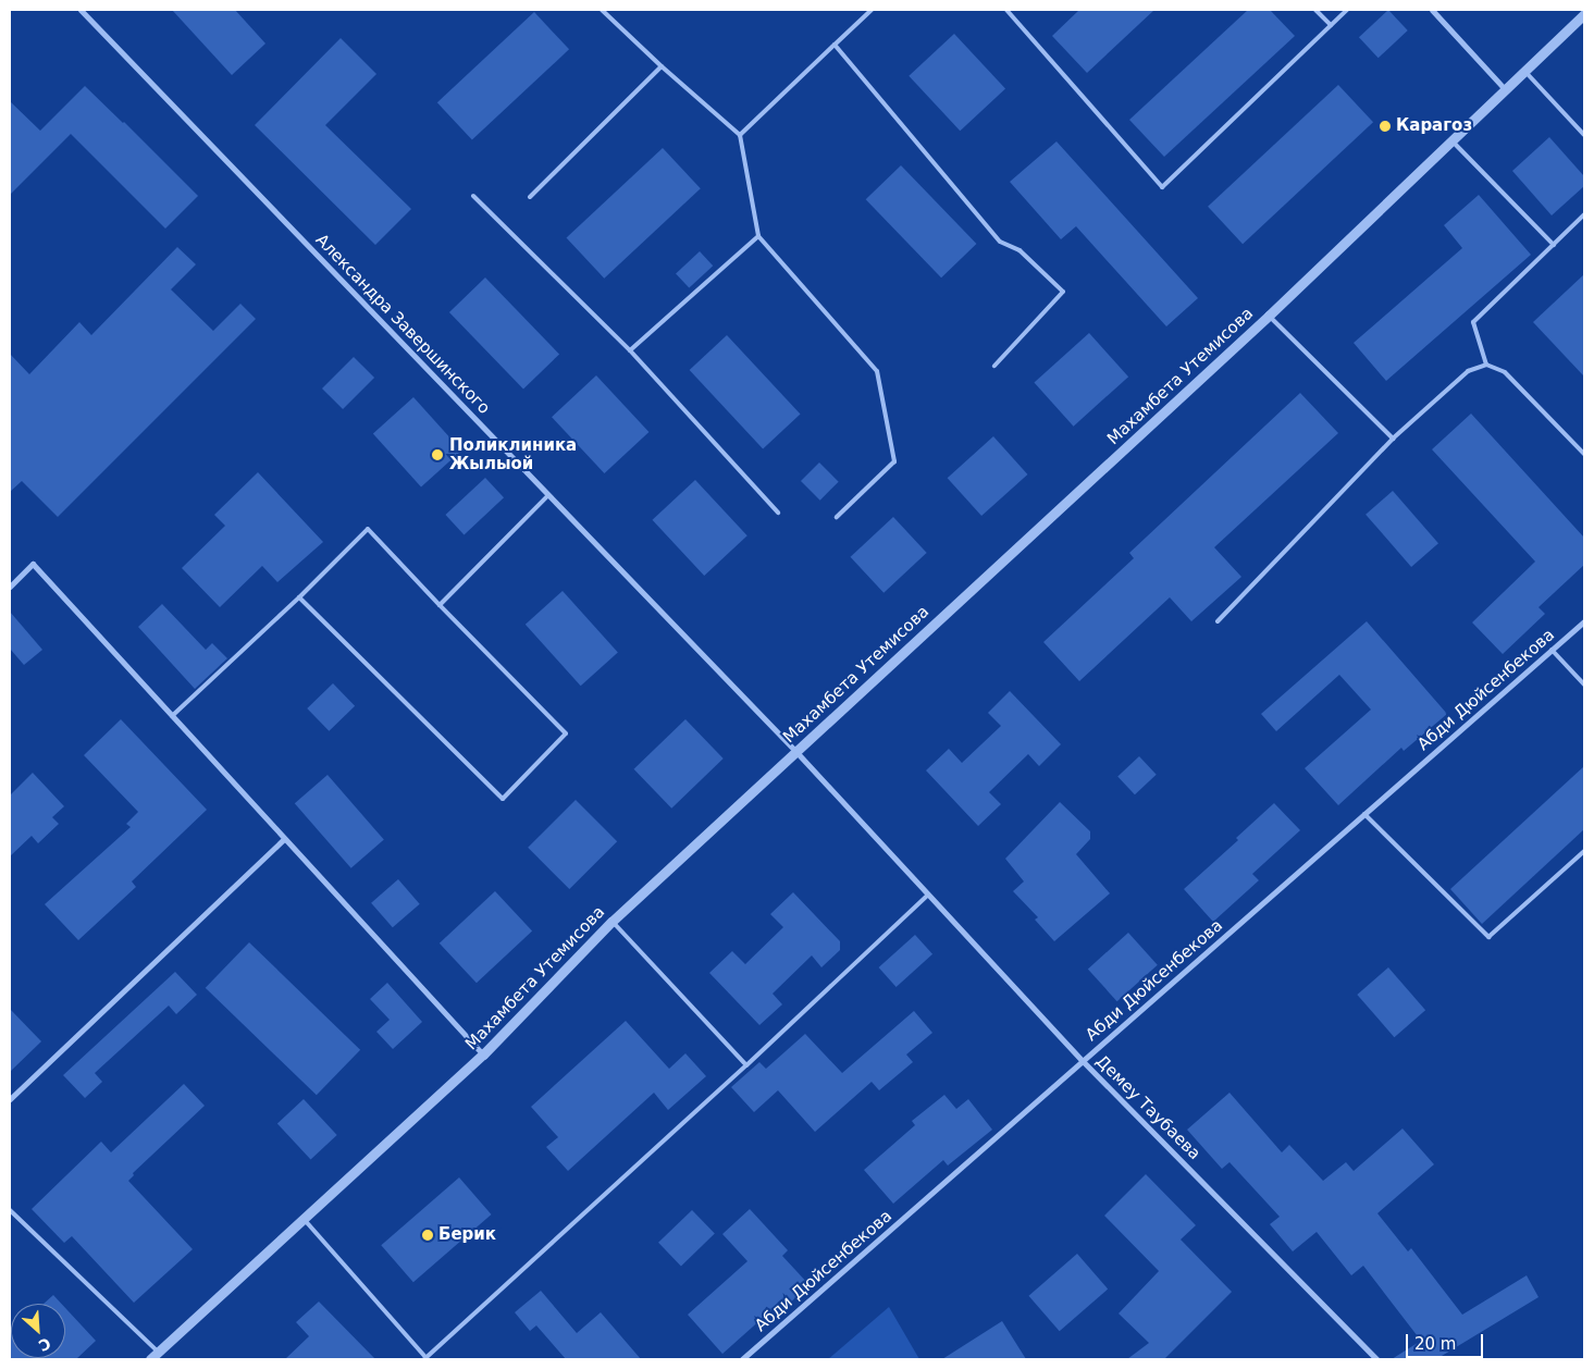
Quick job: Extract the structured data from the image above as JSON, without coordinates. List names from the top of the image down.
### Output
{
  "streets": {
    "street": [
      "Александра Завершинского",
      "Махамбета Утемисова",
      "Абди Дюйсенбекова",
      "Демеу Таубаева"
    ]
  },
  "crossings": [
    ["Александра Завершинского", "Махамбета Утемисова"],
    ["Александра Завершинского", "Демеу Таубаева"],
    ["Махамбета Утемисова", "Демеу Таубаева"],
    ["Абди Дюйсенбекова", "Демеу Таубаева"]
  ],
  "places": ["Карагоз", "Поликлиника Жылыой", "Берик"],
  "scale_bar": "20 m",
  "north": "bottom right"
}
